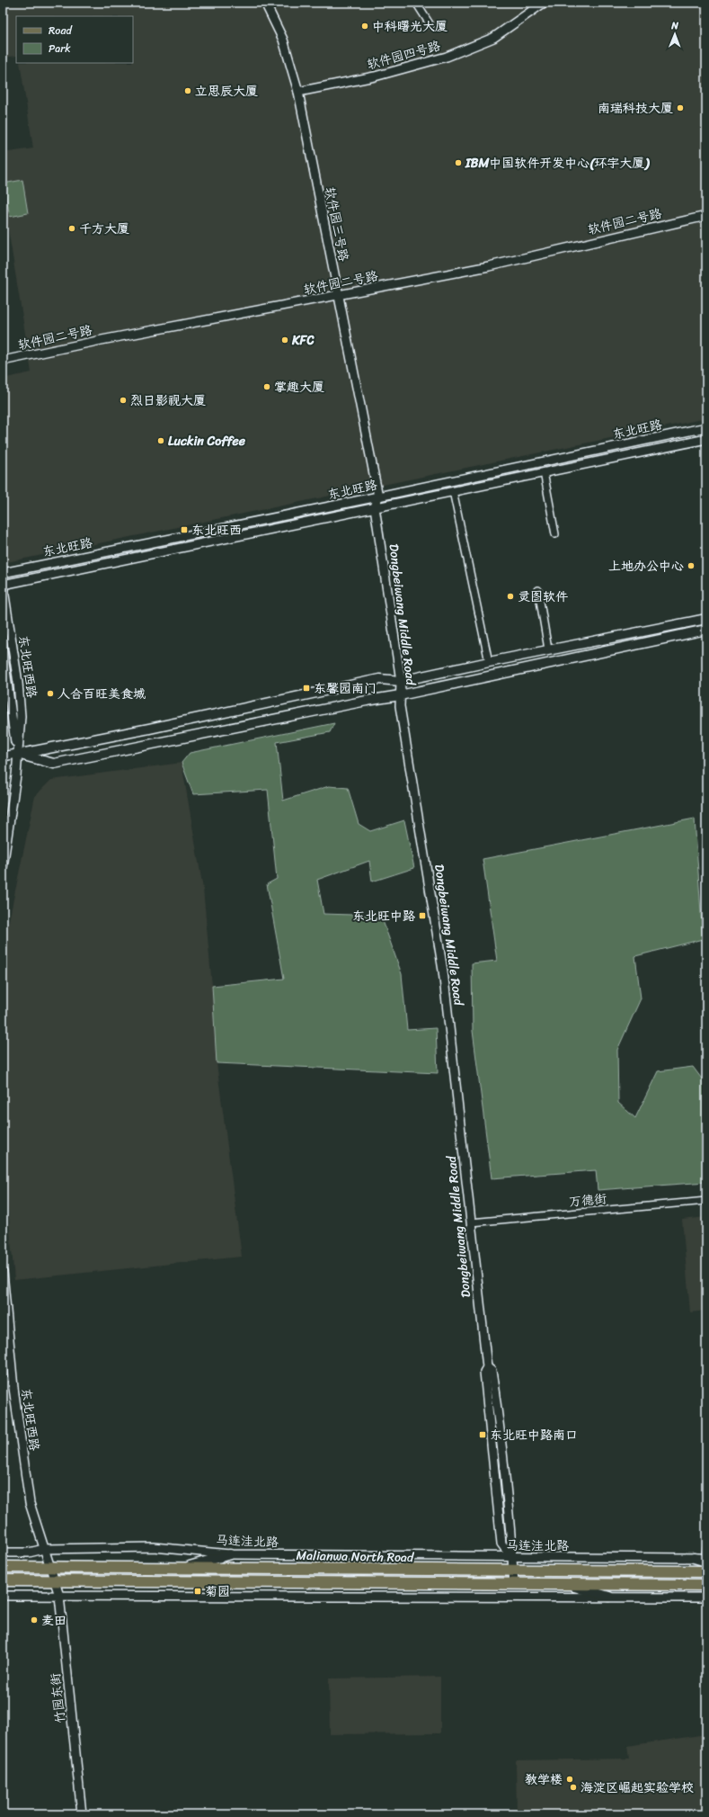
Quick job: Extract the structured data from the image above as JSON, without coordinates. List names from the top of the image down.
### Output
{
  "streets": {
    "main road": ["Malianwa North Road"],
    "street": [
      "软件园四号路",
      "软件园二号路",
      "软件园三号路",
      "东北旺路",
      "Dongbeiwang Middle Road",
      "东北旺西路",
      "万德街",
      "马连洼北路",
      "竹园东街"
    ]
  },
  "crossings": [
    ["软件园四号路", "软件园三号路"],
    ["软件园二号路", "软件园三号路"],
    ["软件园三号路", "东北旺路"],
    ["东北旺路", "Dongbeiwang Middle Road"],
    ["东北旺路", "东北旺西路"],
    ["Dongbeiwang Middle Road", "万德街"],
    ["Dongbeiwang Middle Road", "马连洼北路"],
    ["Dongbeiwang Middle Road", "Malianwa North Road"],
    ["东北旺西路", "马连洼北路"],
    ["东北旺西路", "Malianwa North Road"],
    ["东北旺西路", "竹园东街"],
    ["Malianwa North Road", "竹园东街"]
  ],
  "places": {
    "other": [
      "中科曙光大厦",
      "立思辰大厦",
      "南瑞科技大厦",
      "IBM中国软件开发中心(环宇大厦)",
      "千方大厦",
      "KFC",
      "掌趣大厦",
      "烈日影视大厦",
      "Luckin Coffee",
      "上地办公中心",
      "灵图软件",
      "人合百旺美食城",
      "麦田",
      "教学楼",
      "海淀区崛起实验学校"
    ],
    "transit": [
      "东北旺西",
      "东馨园南门",
      "东北旺中路",
      "东北旺中路南口",
      "菊园"
    ]
  },
  "legend": ["Road", "Park"],
  "north": "top"
}
